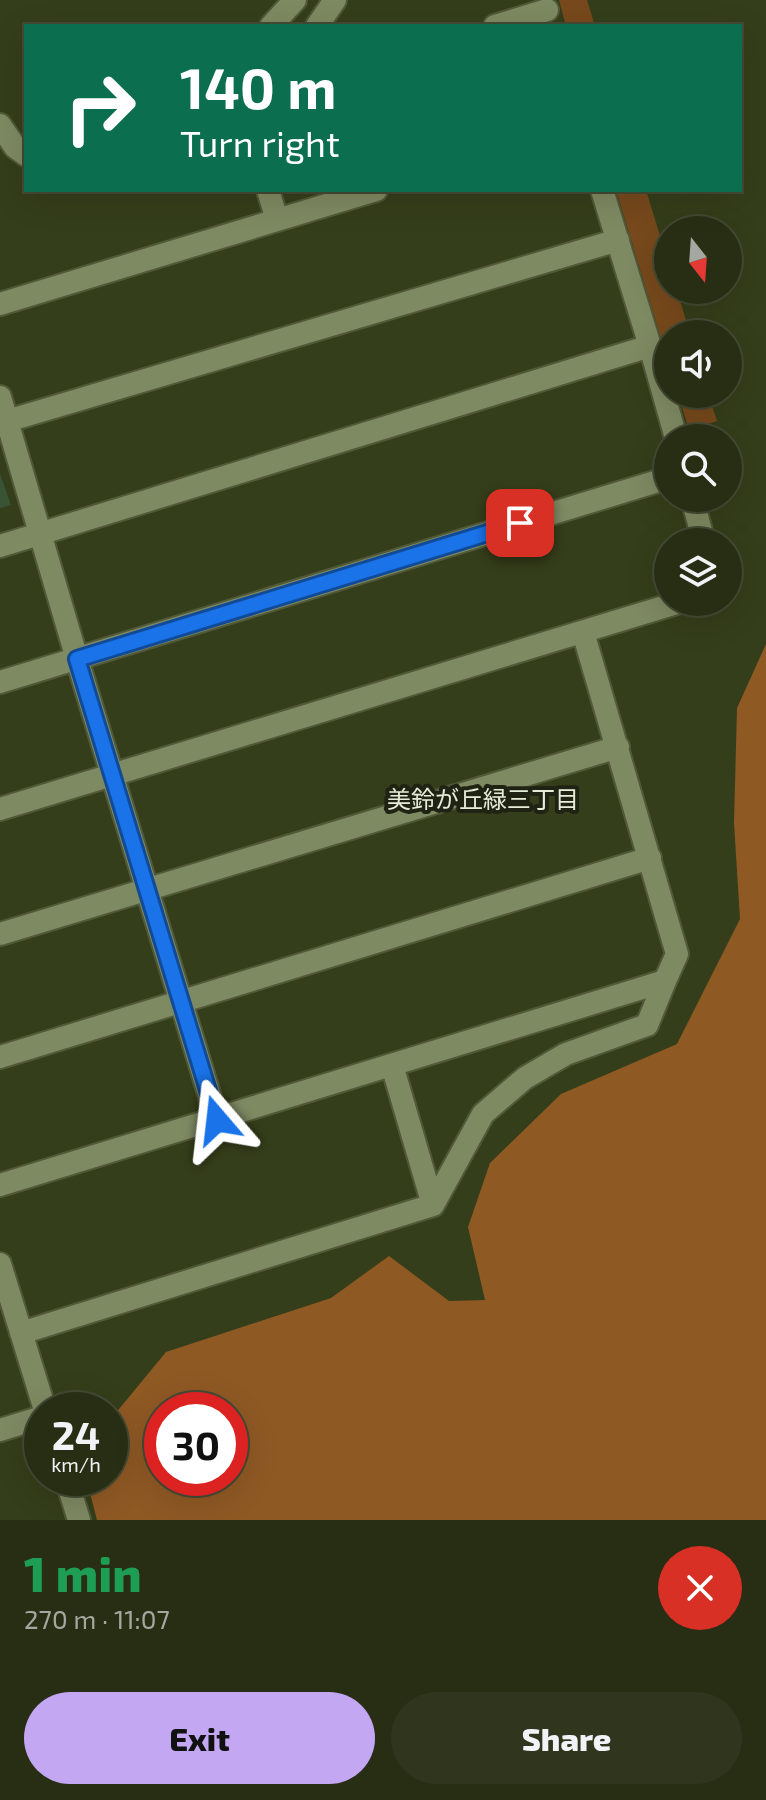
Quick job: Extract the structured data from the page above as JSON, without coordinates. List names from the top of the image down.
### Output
{
  "districts": ["美鈴が丘緑三丁目"],
  "north": "bottom",
  "page": {
    "turn": ["140 m", "Turn right"],
    "speed": "24 km/h",
    "limit": "30",
    "heading": ["1 min", "270 m · 11:07"],
    "buttons": ["Exit", "Share"]
  }
}
